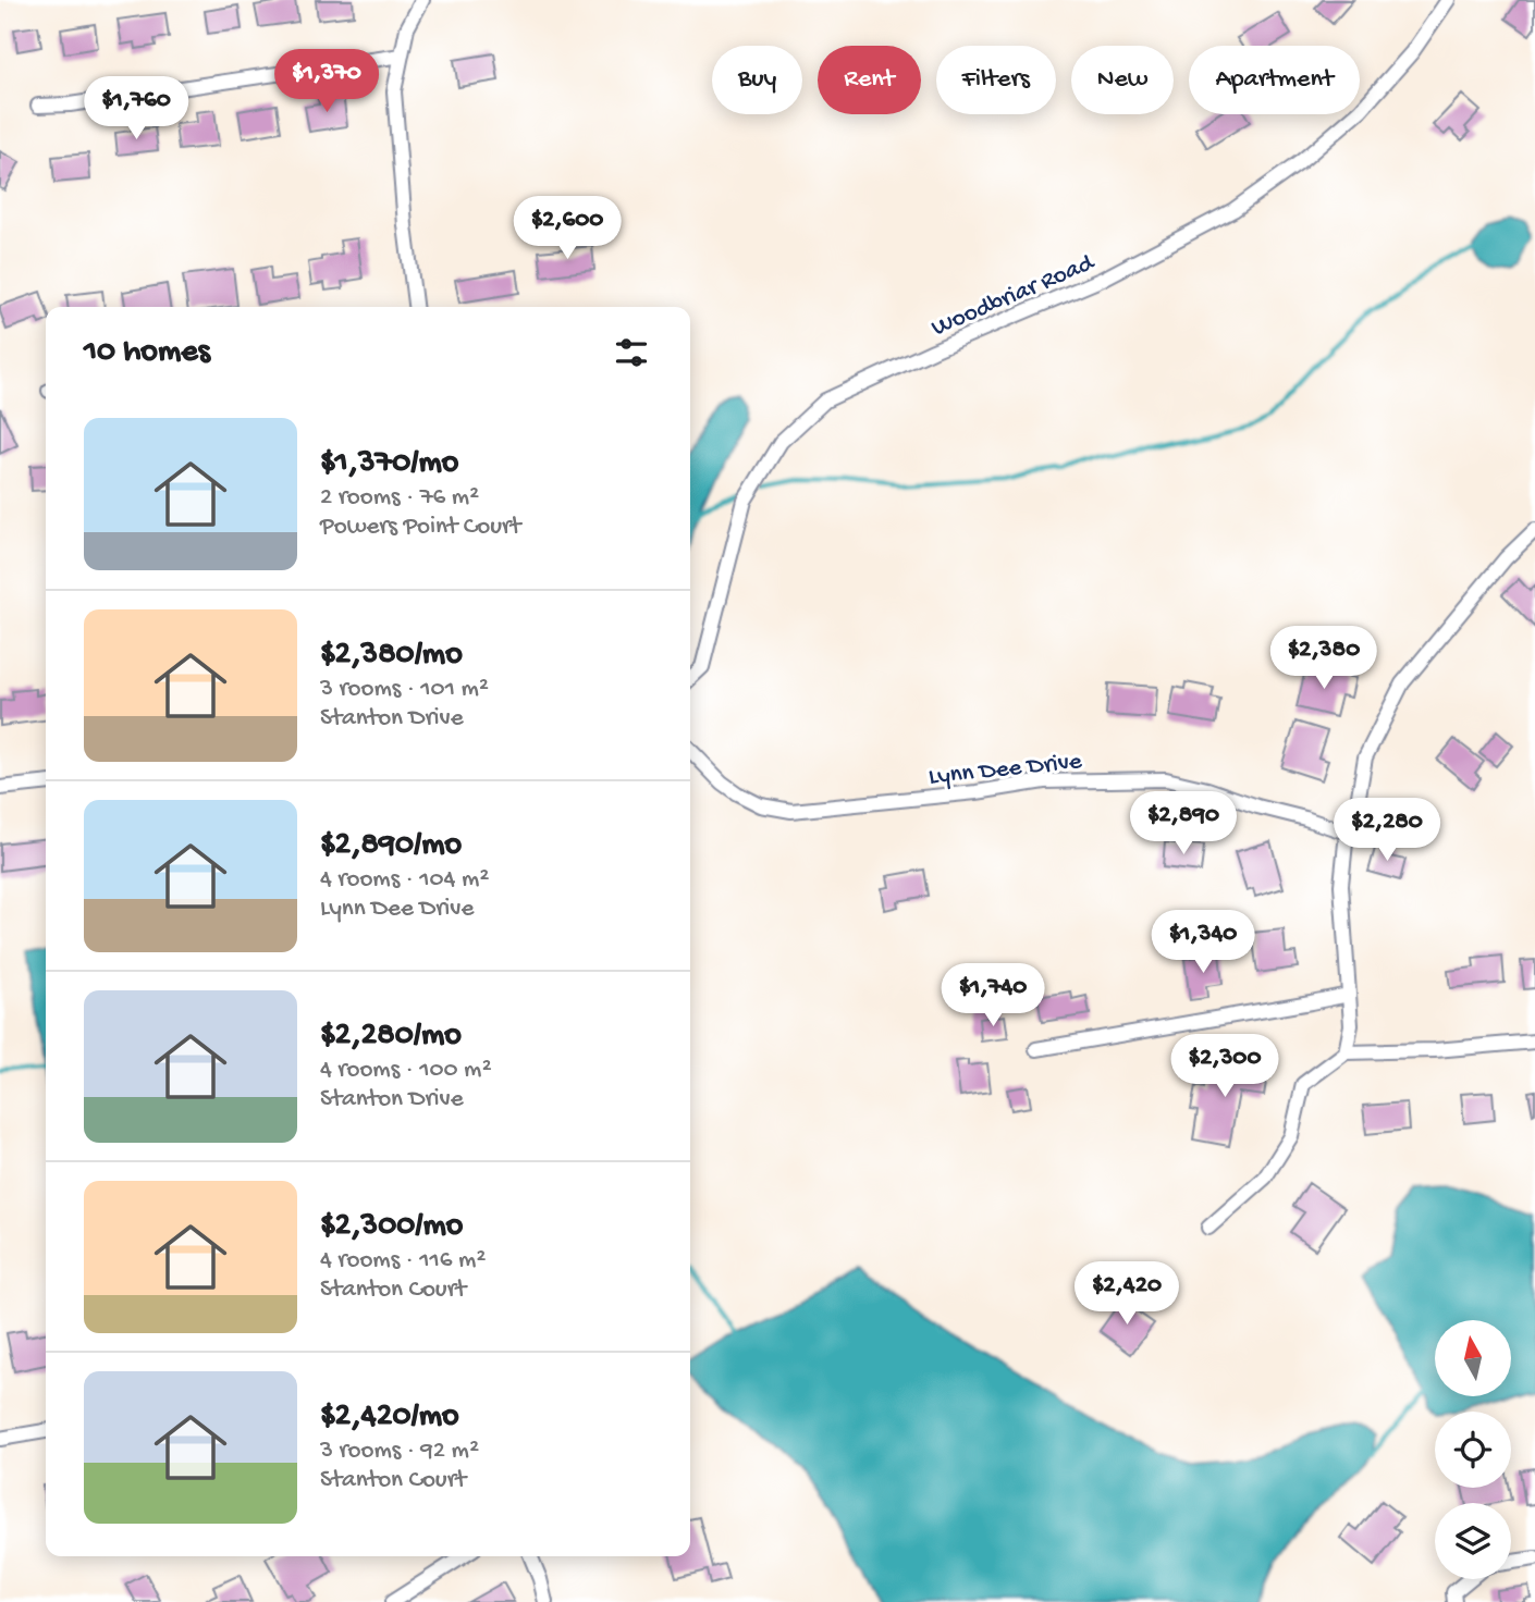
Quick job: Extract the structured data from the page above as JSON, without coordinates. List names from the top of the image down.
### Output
{
  "streets": {
    "street": ["Woodbriar Road", "Lynn Dee Drive"]
  },
  "north": "top",
  "page": {
    "chip": [
      "Buy",
      "Rent",
      "Filters",
      "New",
      "Apartment"
    ],
    "price": [
      "$1,370",
      "$1,760",
      "$2,600",
      "$2,380",
      "$2,890",
      "$2,280",
      "$1,340",
      "$1,740",
      "$2,300",
      "$2,420"
    ],
    "heading": "10 homes",
    "list": [
      {
        "name": "$1,370/mo",
        "note": "2 rooms · 76 m² · Powers Point Court"
      },
      {
        "name": "$2,380/mo",
        "note": "3 rooms · 101 m² · Stanton Drive"
      },
      {
        "name": "$2,890/mo",
        "note": "4 rooms · 104 m² · Lynn Dee Drive"
      },
      {
        "name": "$2,280/mo",
        "note": "4 rooms · 100 m² · Stanton Drive"
      },
      {
        "name": "$2,300/mo",
        "note": "4 rooms · 116 m² · Stanton Court"
      },
      {
        "name": "$2,420/mo",
        "note": "3 rooms · 92 m² · Stanton Court"
      }
    ]
  }
}
